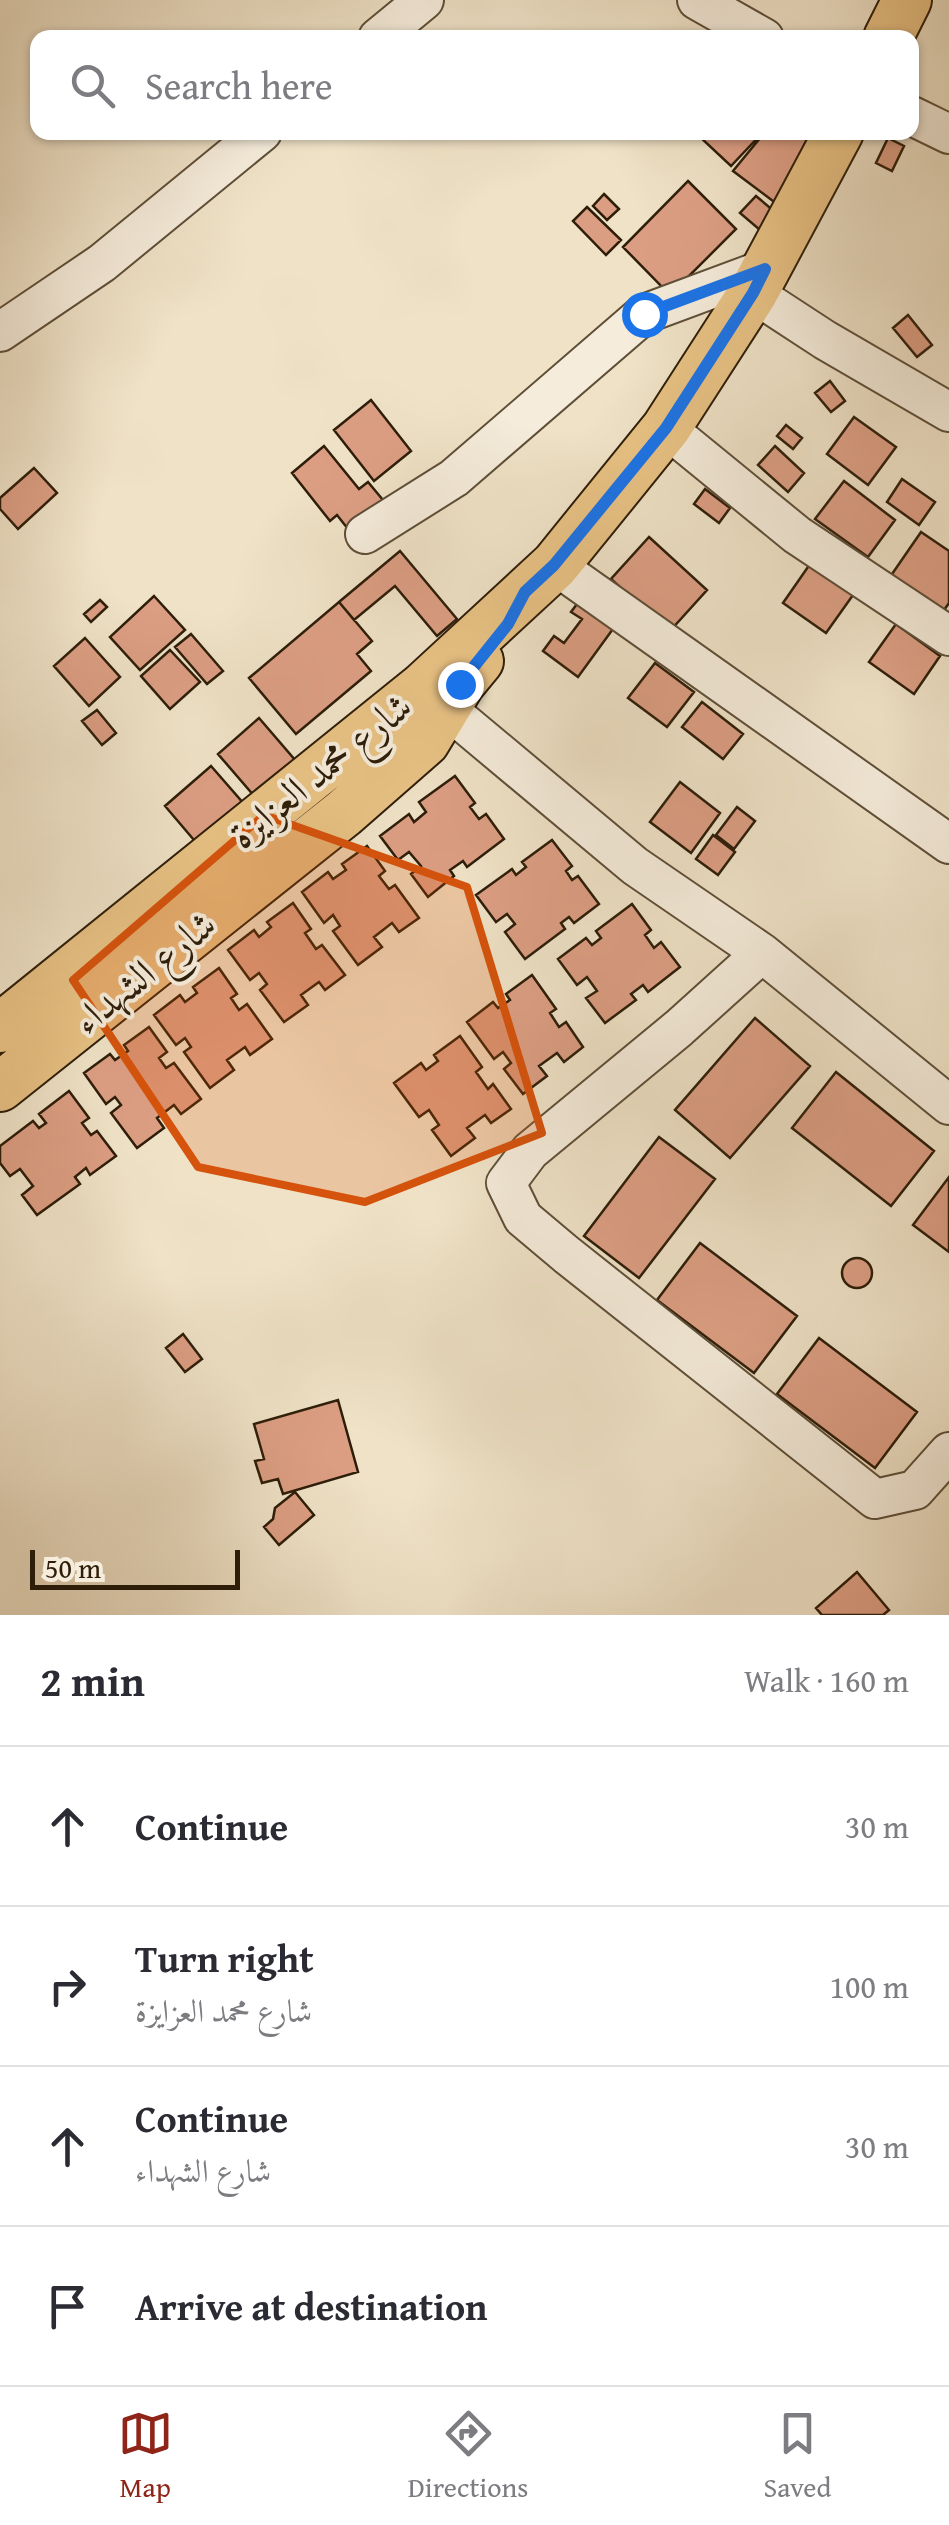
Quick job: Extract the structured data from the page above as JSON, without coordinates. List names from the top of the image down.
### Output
{
  "streets": {
    "main road": ["شارع محمد العزايزة", "شارع الشهداء"]
  },
  "crossings": [
    ["شارع محمد العزايزة", "شارع الشهداء"]
  ],
  "scale_bar": "50 m",
  "page": {
    "search": "Search here",
    "scale": "50 m",
    "heading": ["2 min", "Walk · 160 m"],
    "list": [
      ["Continue", "30 m"],
      ["Turn right", "شارع محمد العزايزة", "100 m"],
      ["Continue", "شارع الشهداء", "30 m"],
      "Arrive at destination"
    ],
    "nav": ["Map", "Directions", "Saved"]
  }
}
